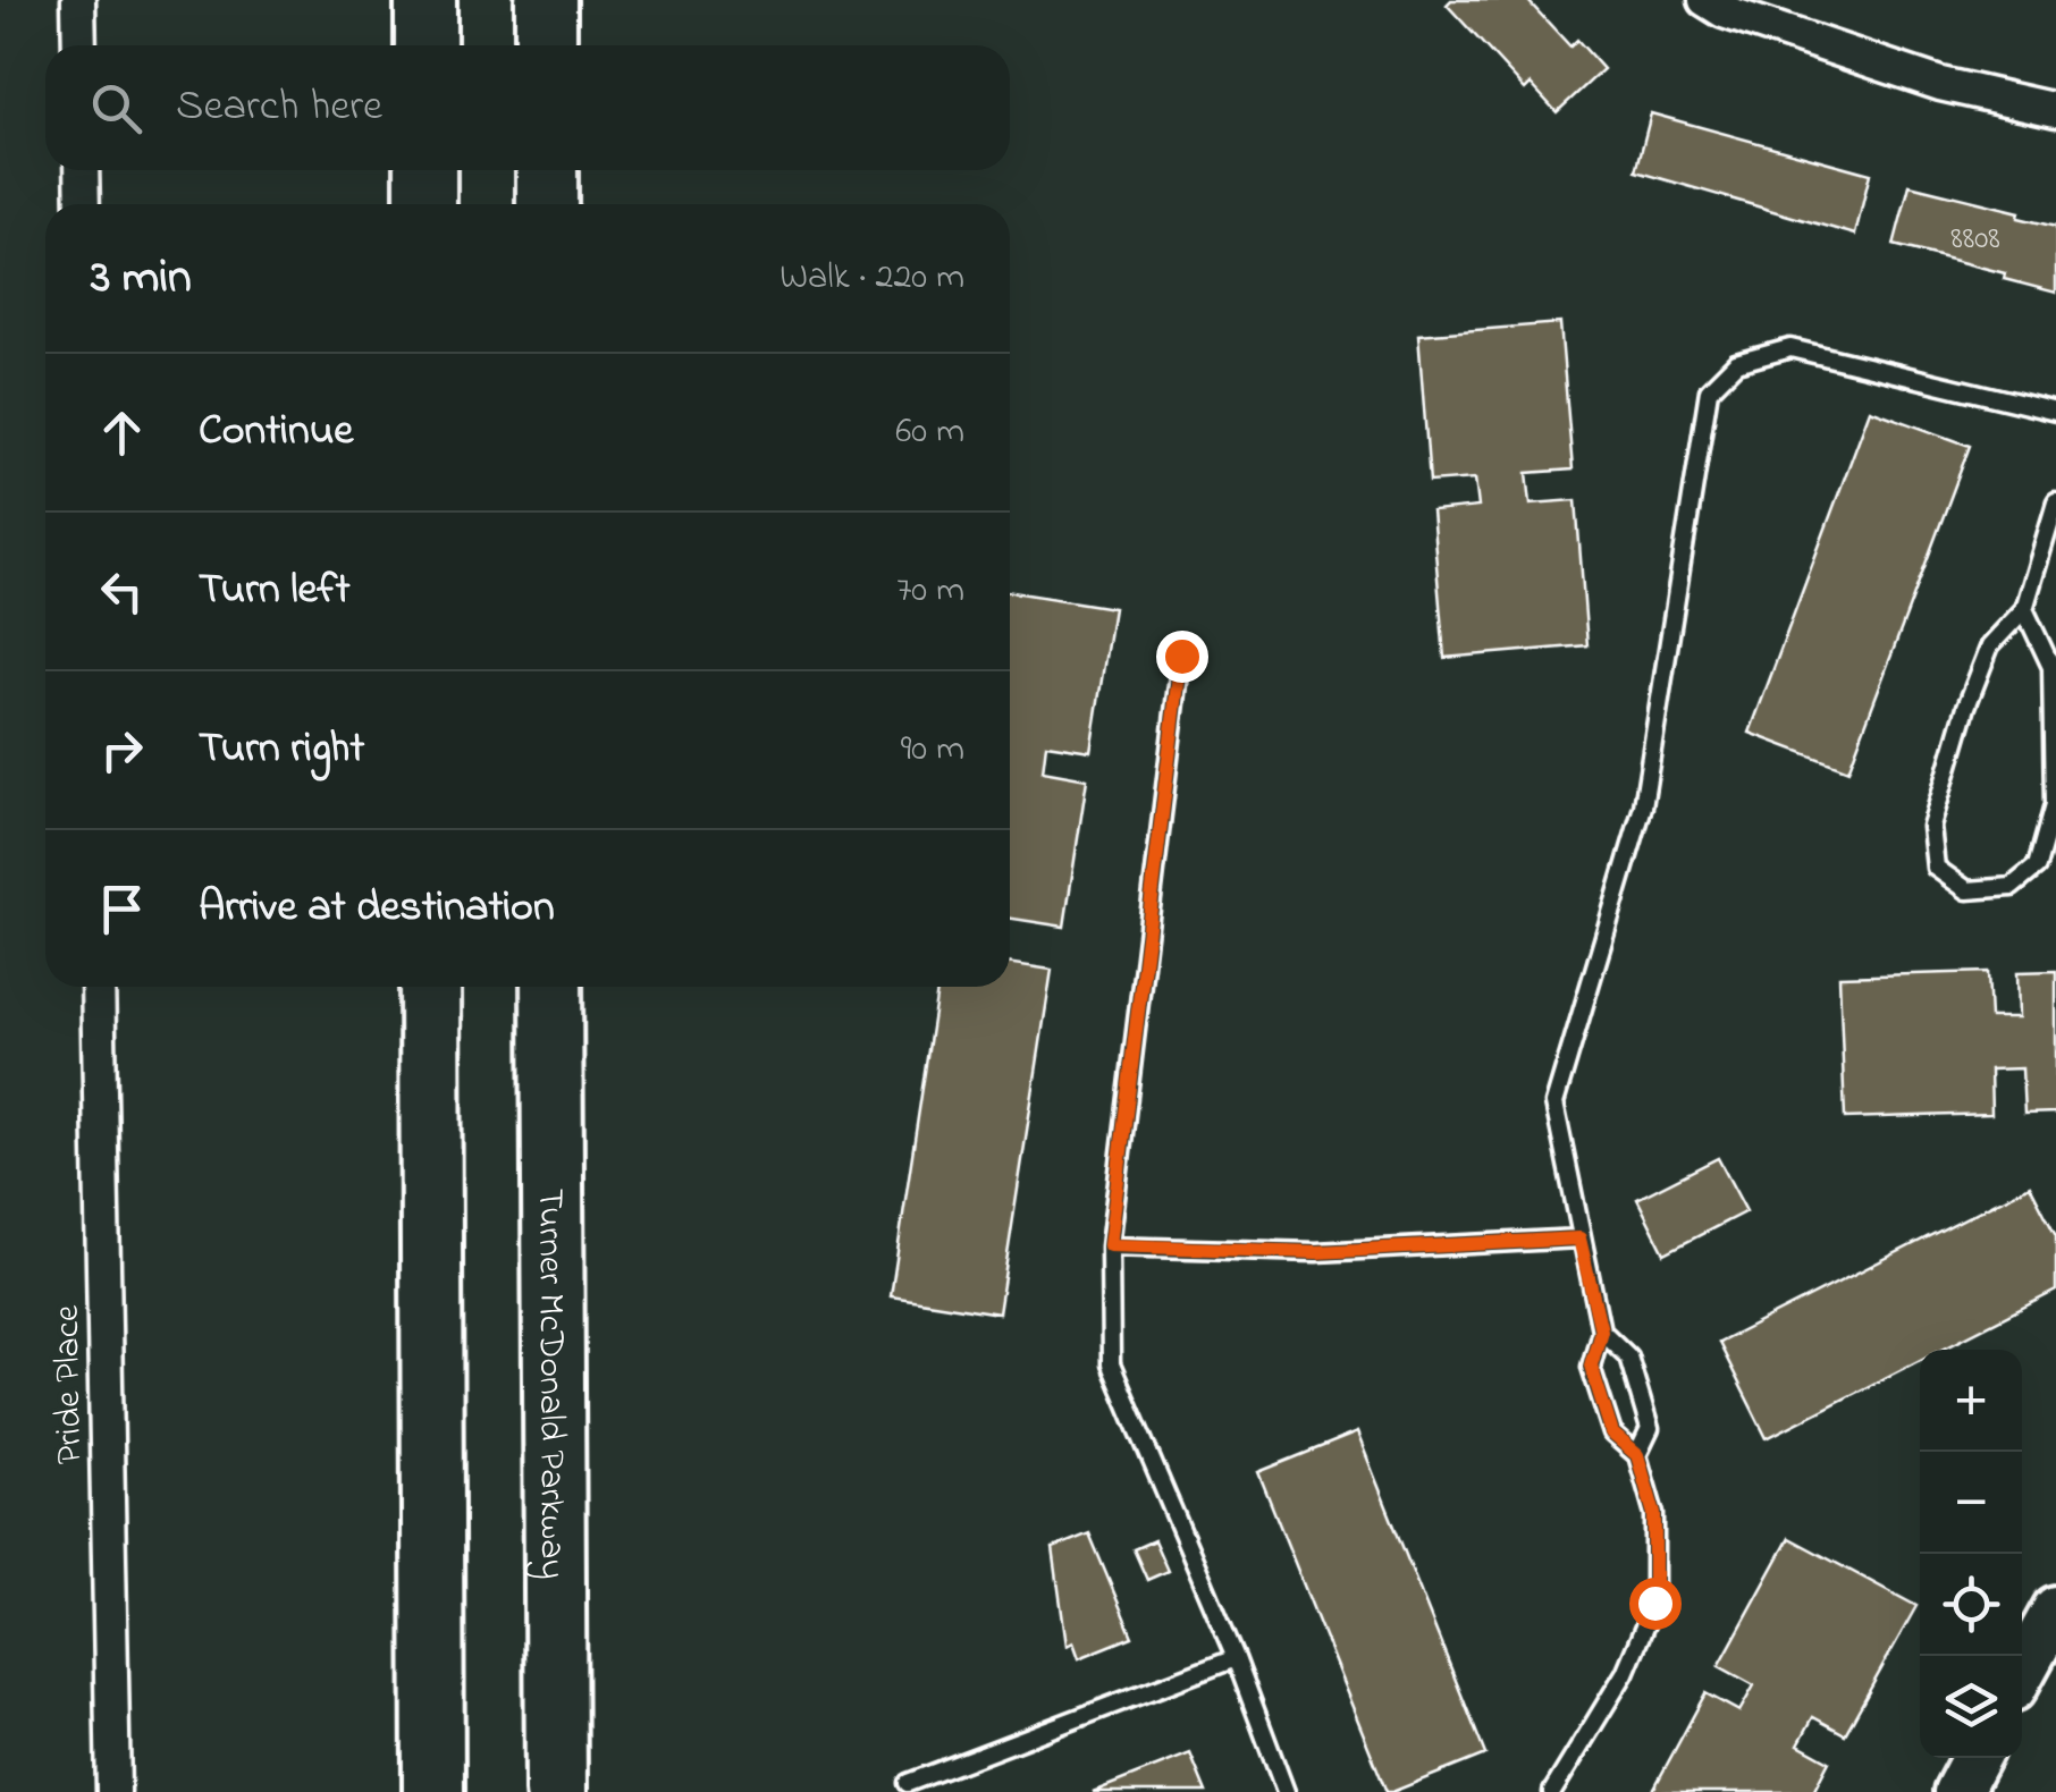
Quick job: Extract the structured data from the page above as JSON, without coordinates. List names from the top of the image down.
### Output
{
  "streets": {
    "highway": ["Turner McDonald Parkway"],
    "street": ["Pride Place"]
  },
  "house_numbers": ["8808"],
  "page": {
    "search": "Search here",
    "heading": ["3 min", "Walk · 220 m"],
    "list": [
      ["Continue", "60 m"],
      ["Turn left", "70 m"],
      ["Turn right", "90 m"],
      "Arrive at destination"
    ],
    "map_buttons": ["+", "−"]
  }
}
